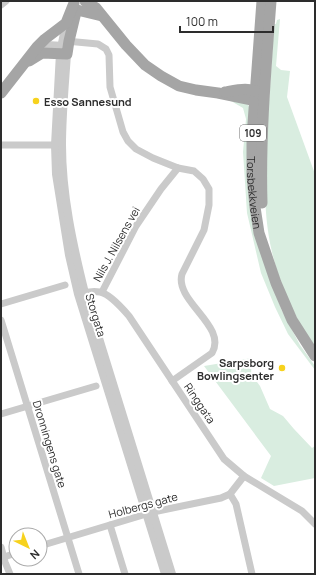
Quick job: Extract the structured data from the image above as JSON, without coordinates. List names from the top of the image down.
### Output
{
  "streets": {
    "main road": ["109", "Torsbekkveien"],
    "street": [
      "Nils J. Nilsens vei",
      "Storgata",
      "Ringgata",
      "Dronningens gate",
      "Holbergs gate"
    ]
  },
  "crossings": [
    ["Nils J. Nilsens vei", "Ringgata"],
    ["Storgata", "Holbergs gate"],
    ["Dronningens gate", "Holbergs gate"]
  ],
  "places": ["Esso Sannesund", "Sarpsborg Bowlingsenter"],
  "scale_bar": "100 m",
  "north": "bottom right"
}
